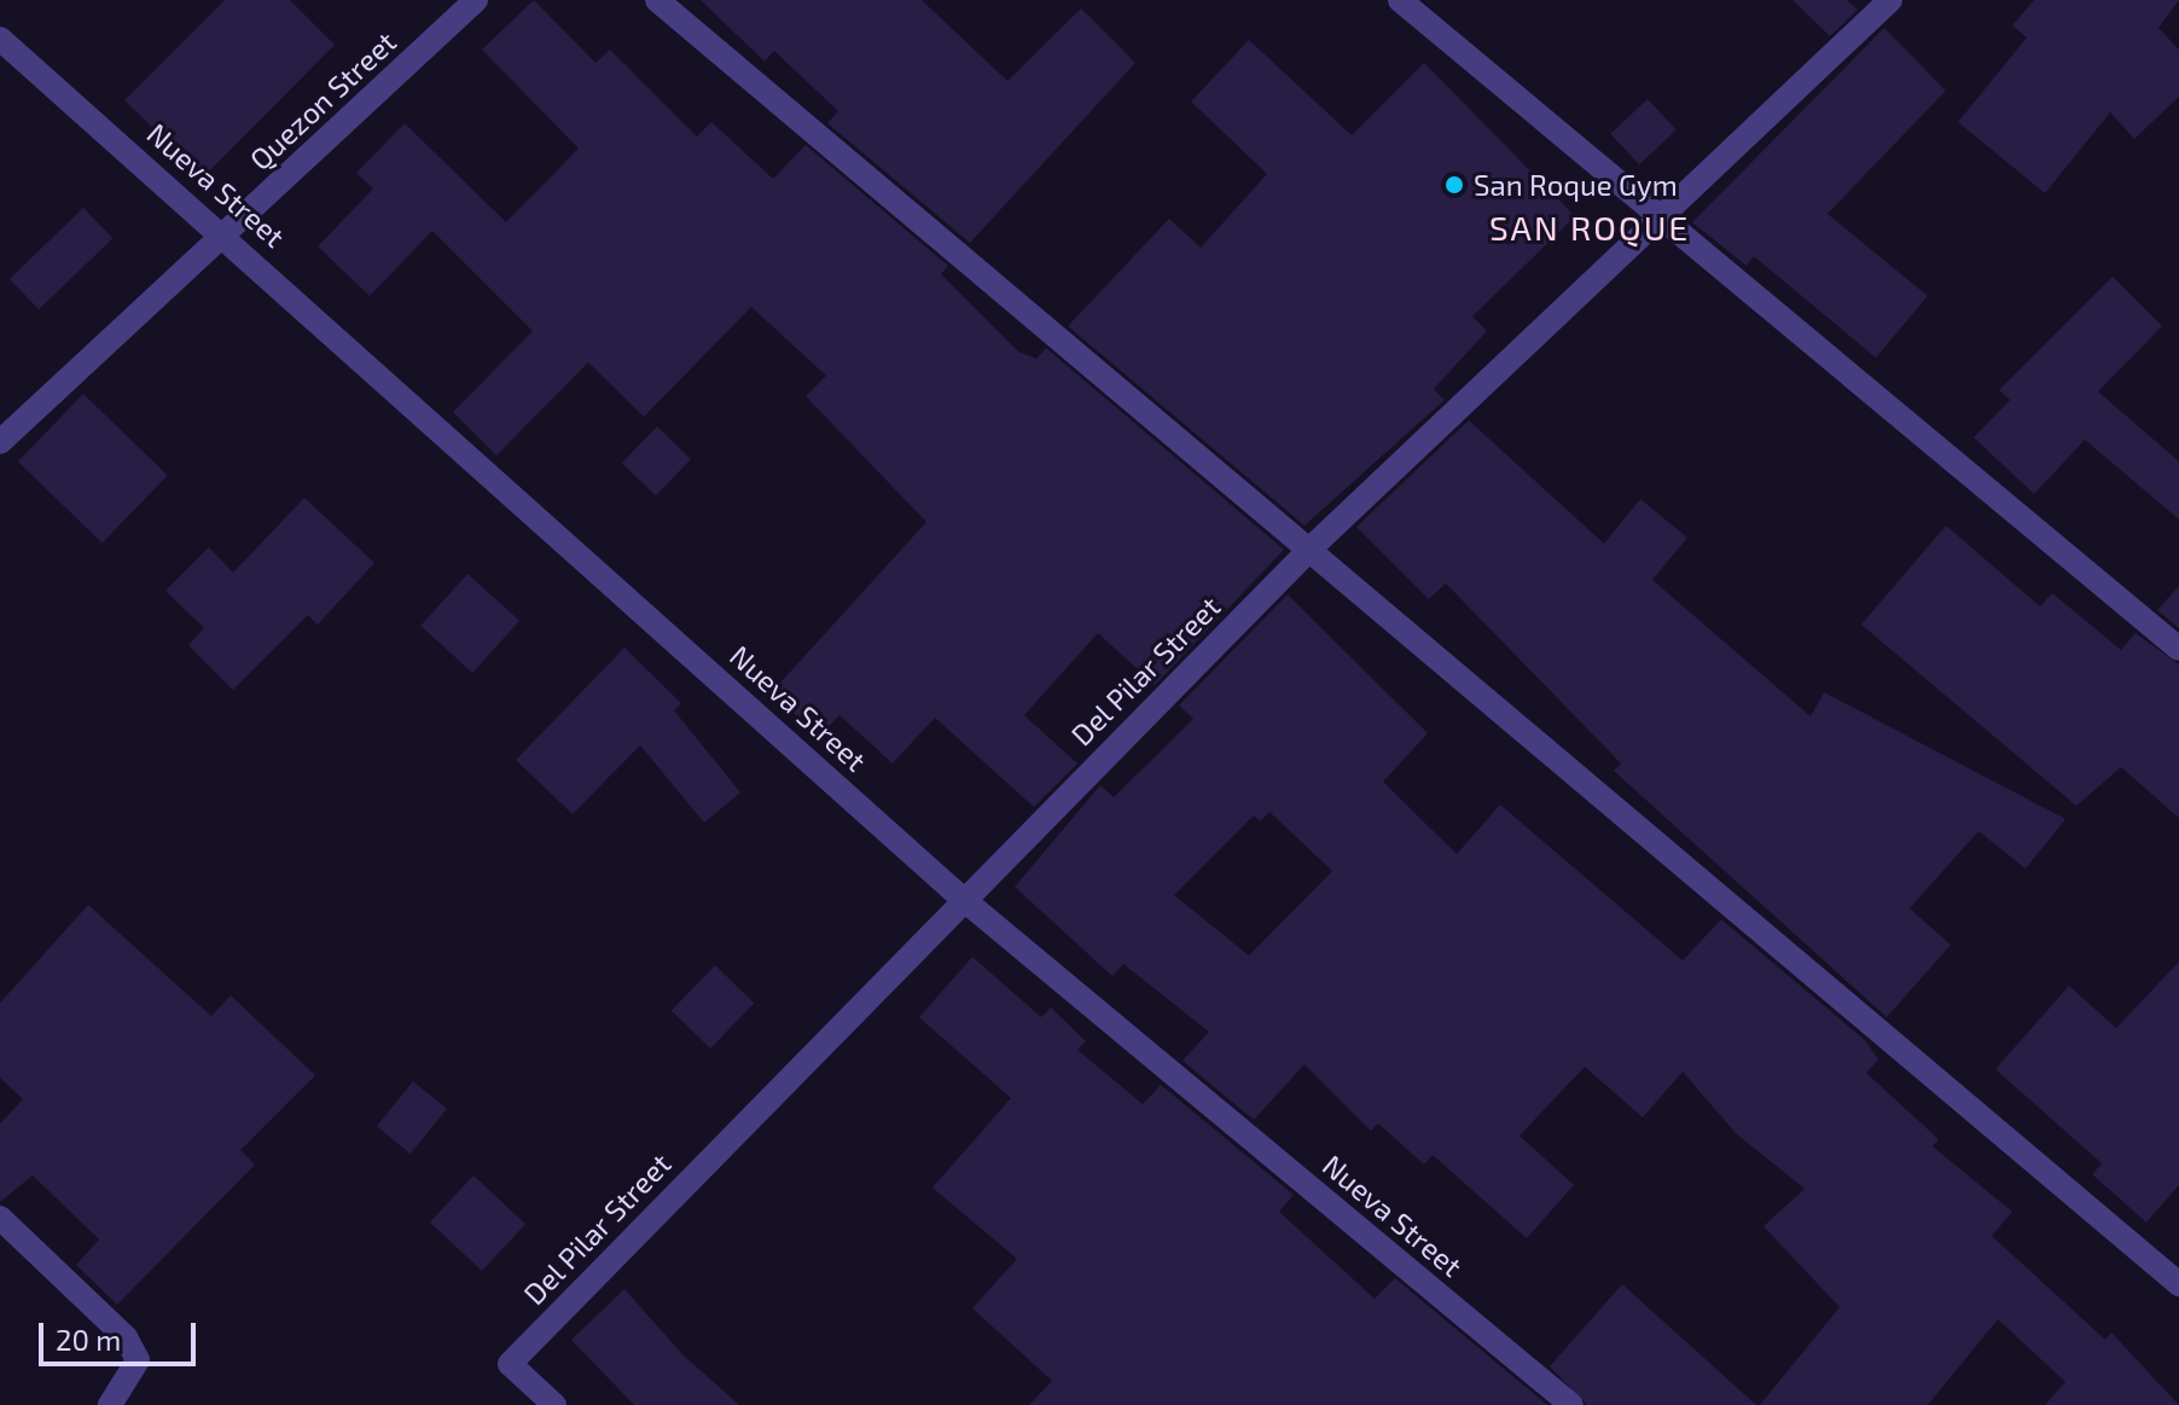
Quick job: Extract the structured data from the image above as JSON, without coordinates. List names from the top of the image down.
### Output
{
  "streets": {
    "street": ["Quezon Street", "Nueva Street", "Del Pilar Street"]
  },
  "crossings": [
    ["Quezon Street", "Nueva Street"],
    ["Nueva Street", "Del Pilar Street"]
  ],
  "districts": ["SAN ROQUE"],
  "places": ["San Roque Gym"],
  "scale_bar": "20 m"
}
